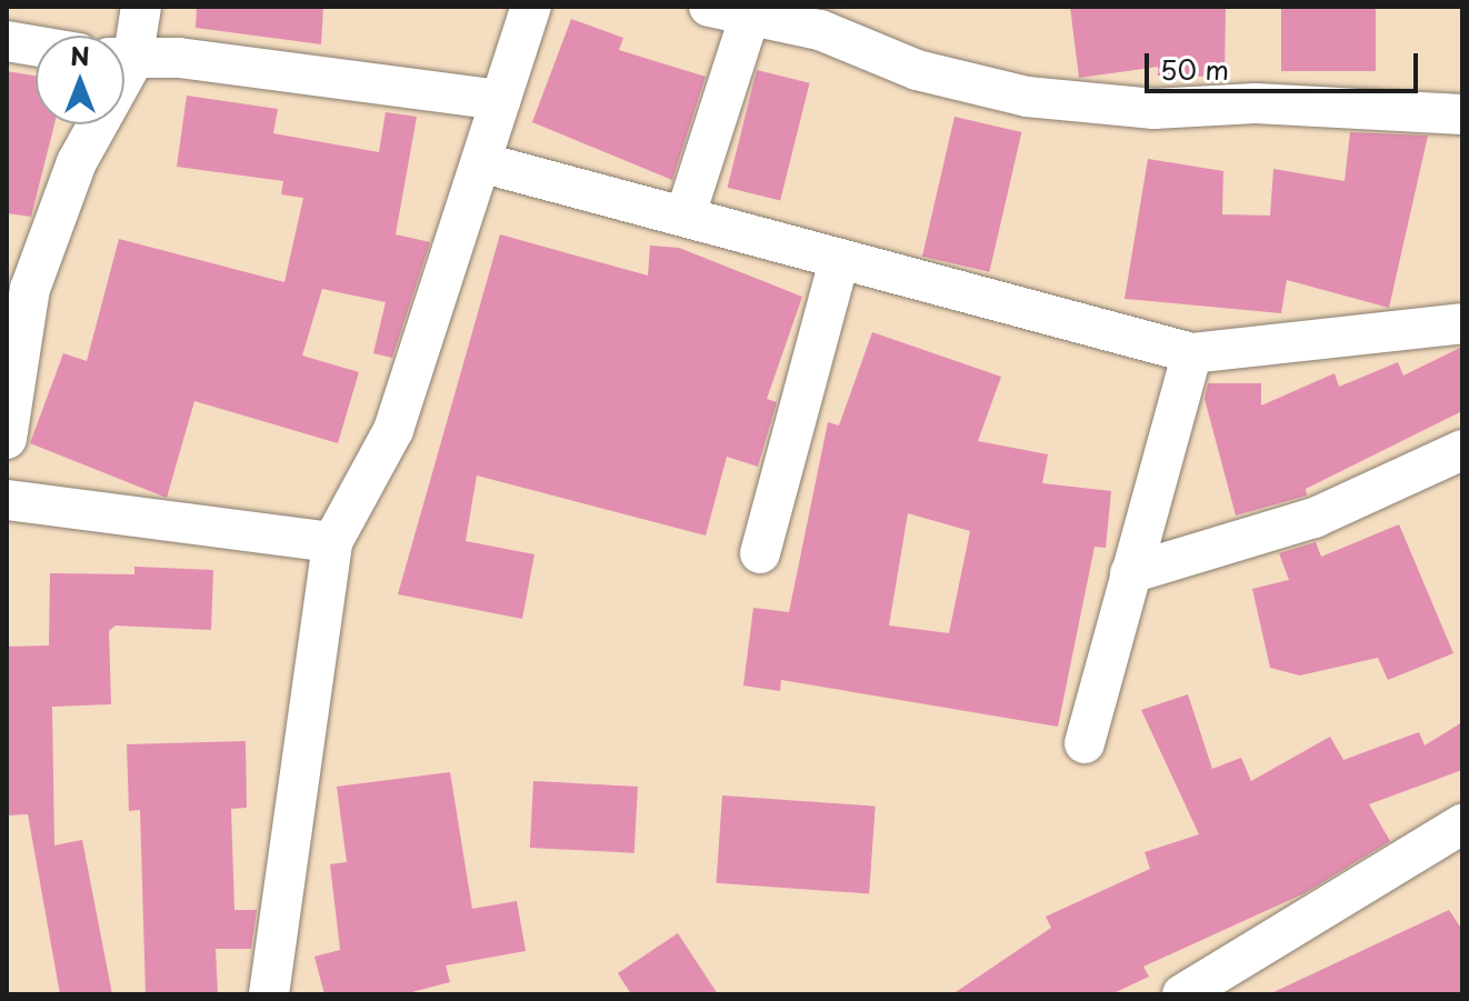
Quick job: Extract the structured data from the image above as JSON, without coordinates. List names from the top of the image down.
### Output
{
  "scale_bar": "50 m",
  "north": "top"
}
